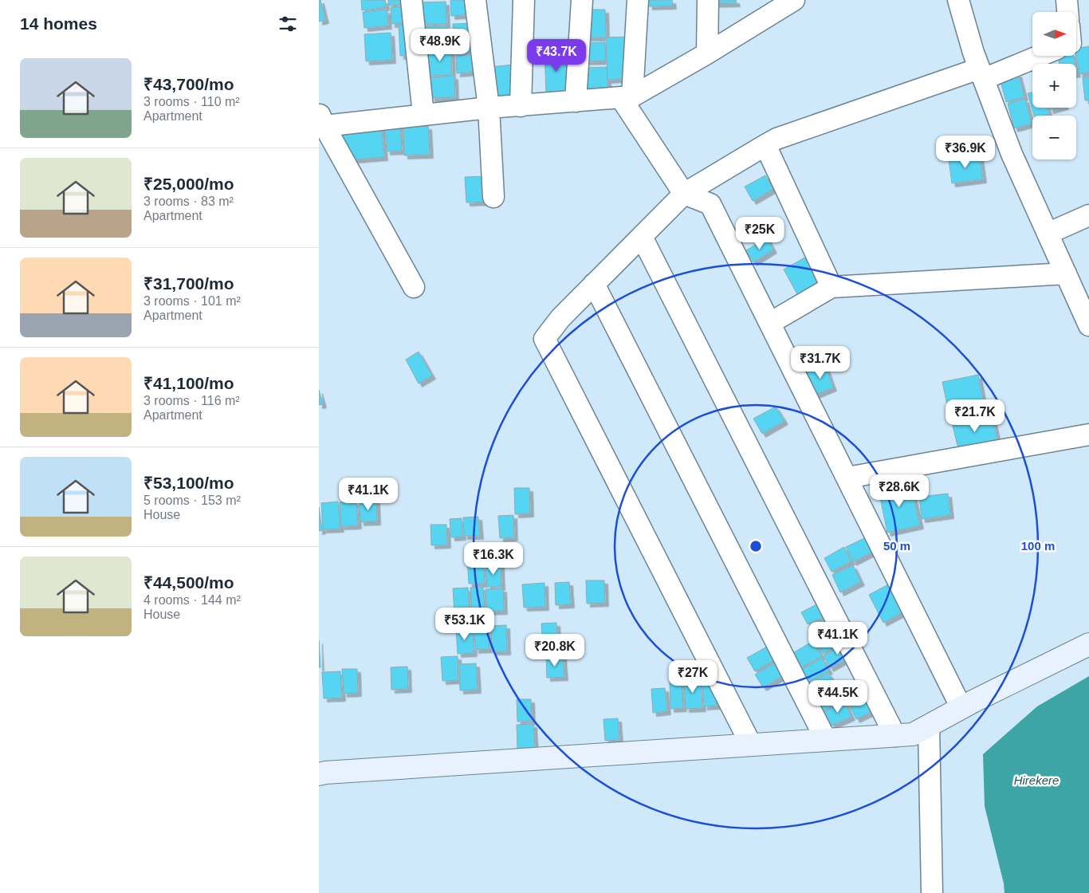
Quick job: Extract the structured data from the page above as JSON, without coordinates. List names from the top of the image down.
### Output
{
  "water": ["Hirekere"],
  "north": "right",
  "page": {
    "heading": "14 homes",
    "map_buttons": ["+", "−"],
    "price": [
      "₹48.9K",
      "₹43.7K",
      "₹36.9K",
      "₹25K",
      "₹31.7K",
      "₹21.7K",
      "₹28.6K",
      "₹41.1K",
      "₹16.3K",
      "₹53.1K",
      "₹41.1K",
      "₹20.8K",
      "₹27K",
      "₹44.5K"
    ],
    "list": [
      {
        "name": "₹43,700/mo",
        "note": "3 rooms · 110 m² · Apartment"
      },
      {
        "name": "₹25,000/mo",
        "note": "3 rooms · 83 m² · Apartment"
      },
      {
        "name": "₹31,700/mo",
        "note": "3 rooms · 101 m² · Apartment"
      },
      {
        "name": "₹41,100/mo",
        "note": "3 rooms · 116 m² · Apartment"
      },
      {
        "name": "₹53,100/mo",
        "note": "5 rooms · 153 m² · House"
      },
      {
        "name": "₹44,500/mo",
        "note": "4 rooms · 144 m² · House"
      }
    ]
  },
  "rings": ["50 m", "100 m"]
}
